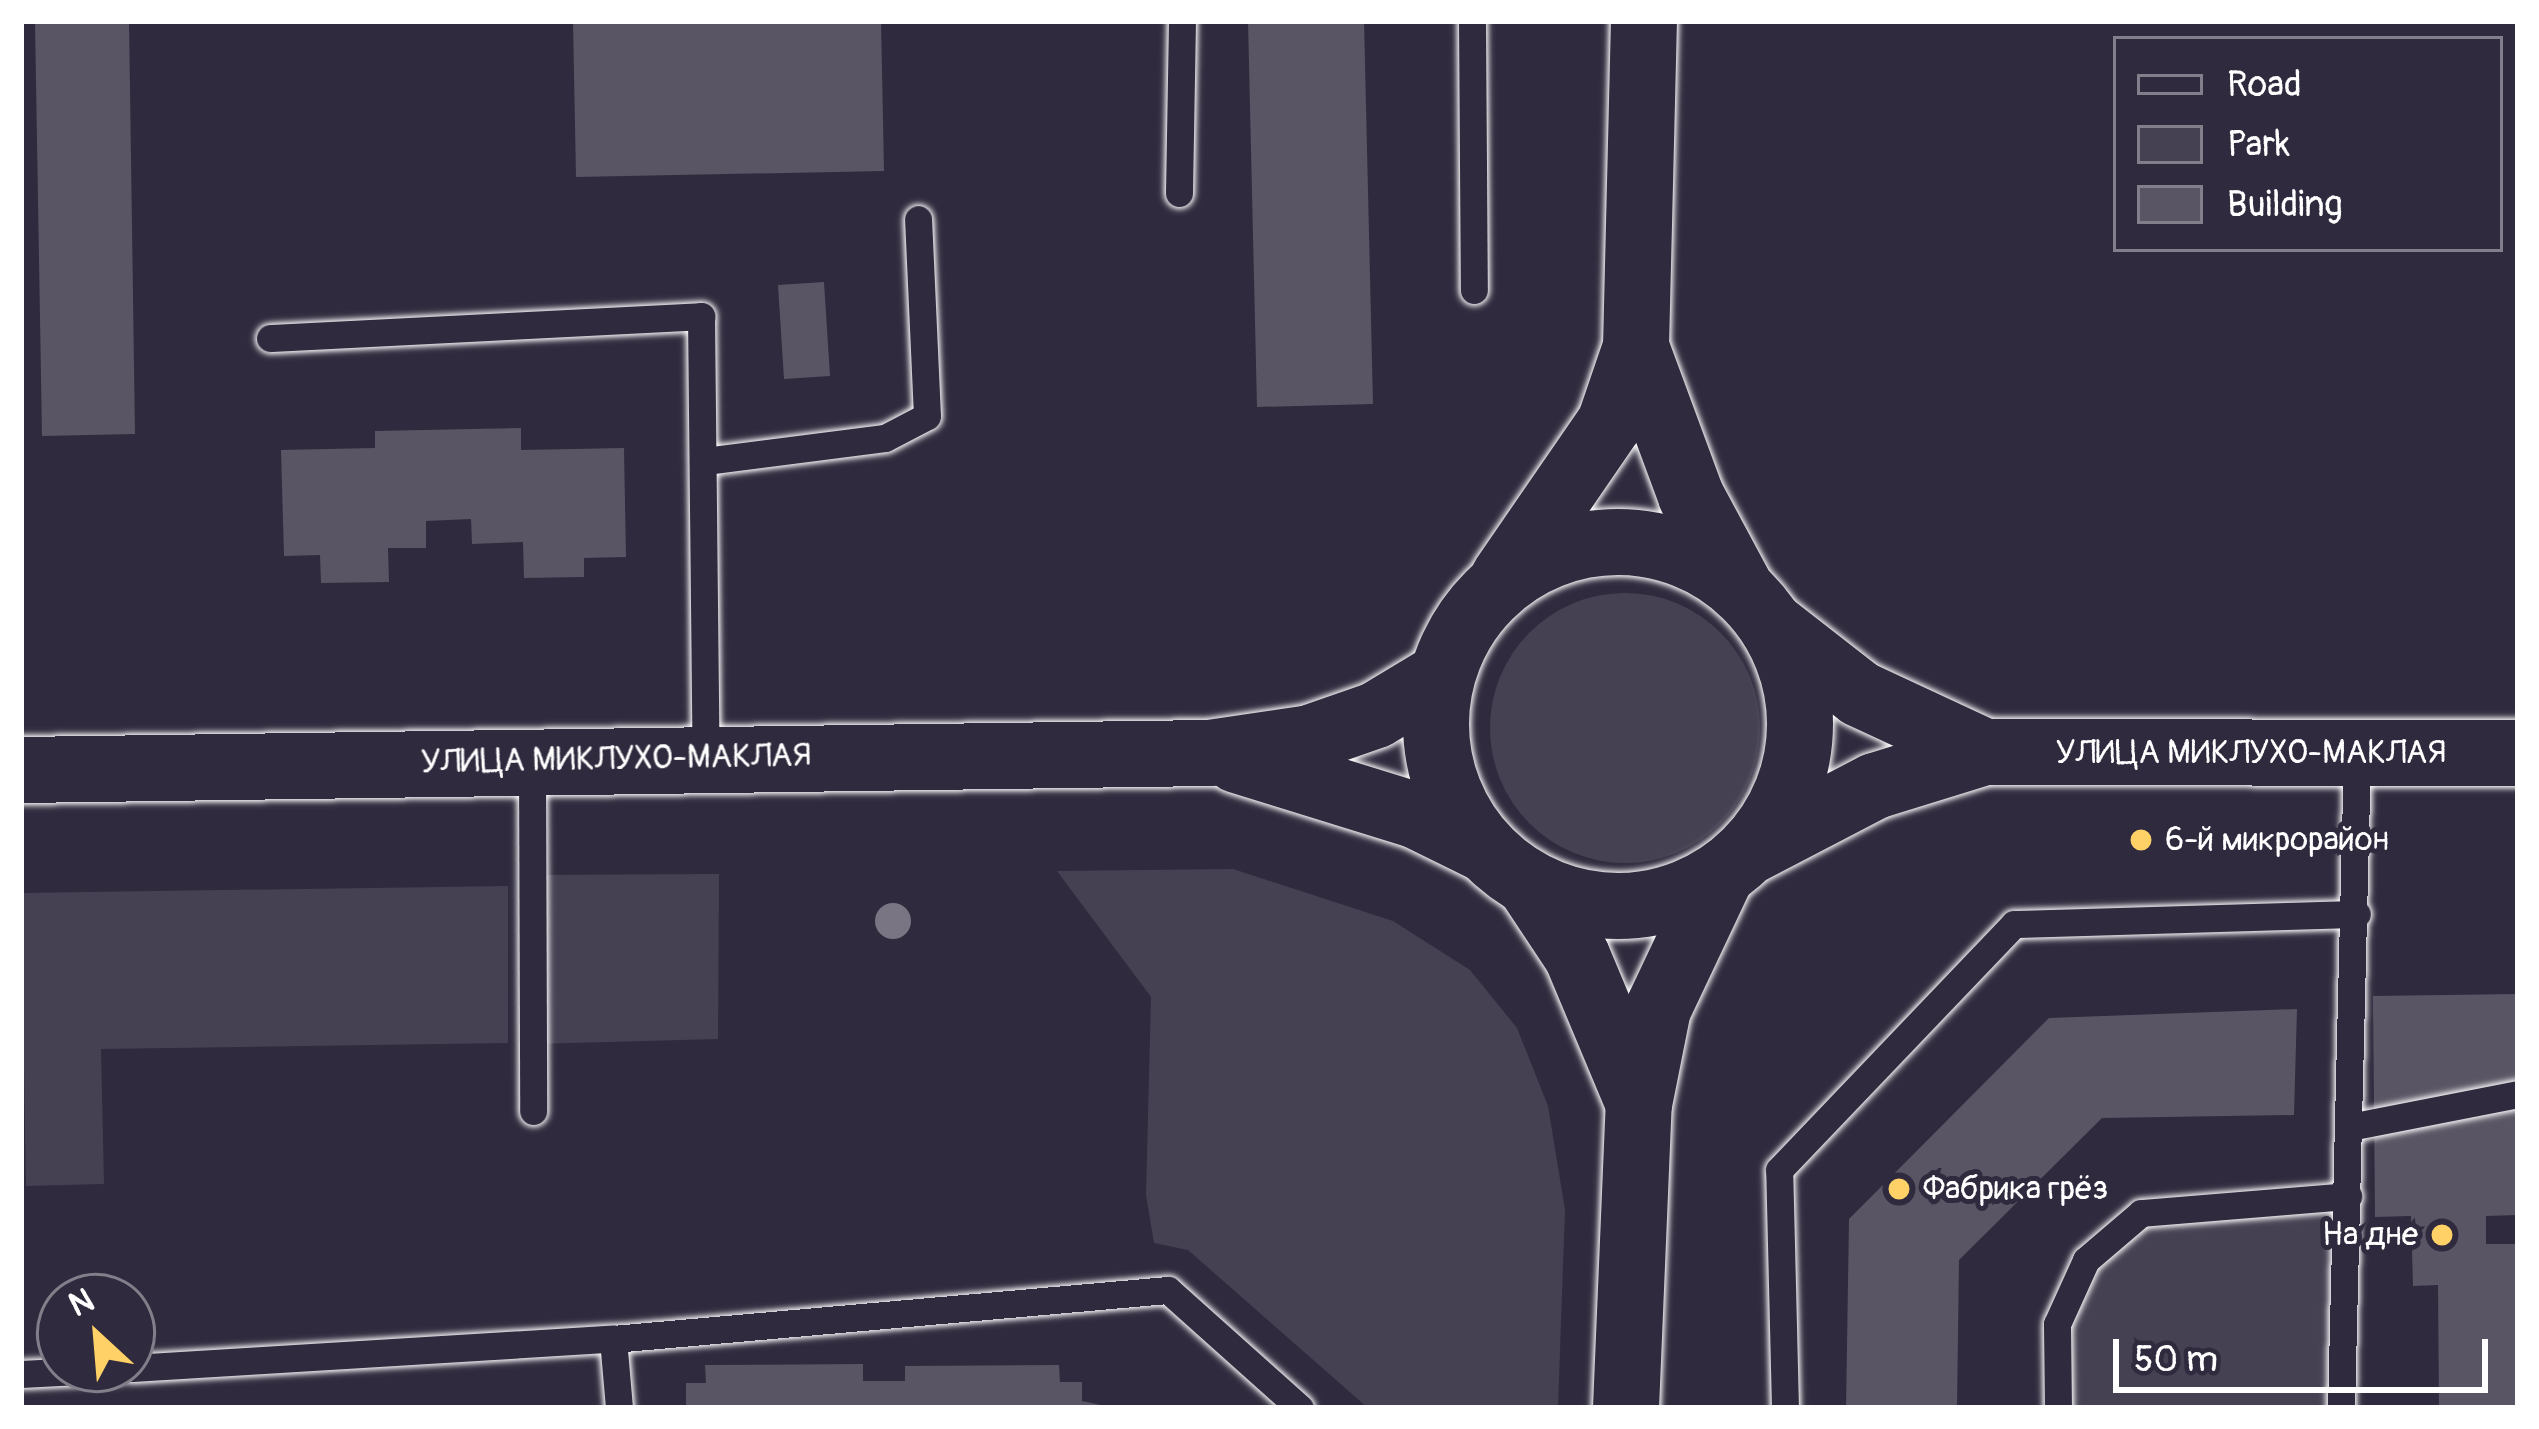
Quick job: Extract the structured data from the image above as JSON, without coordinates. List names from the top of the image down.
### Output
{
  "streets": {
    "main road": ["УЛИЦА МИКЛУХО-МАКЛАЯ"]
  },
  "places": ["6-й микрорайон", "Фабрика грёз", "На дне"],
  "legend": ["Road", "Park", "Building"],
  "scale_bar": "50 m",
  "north": "top left"
}
